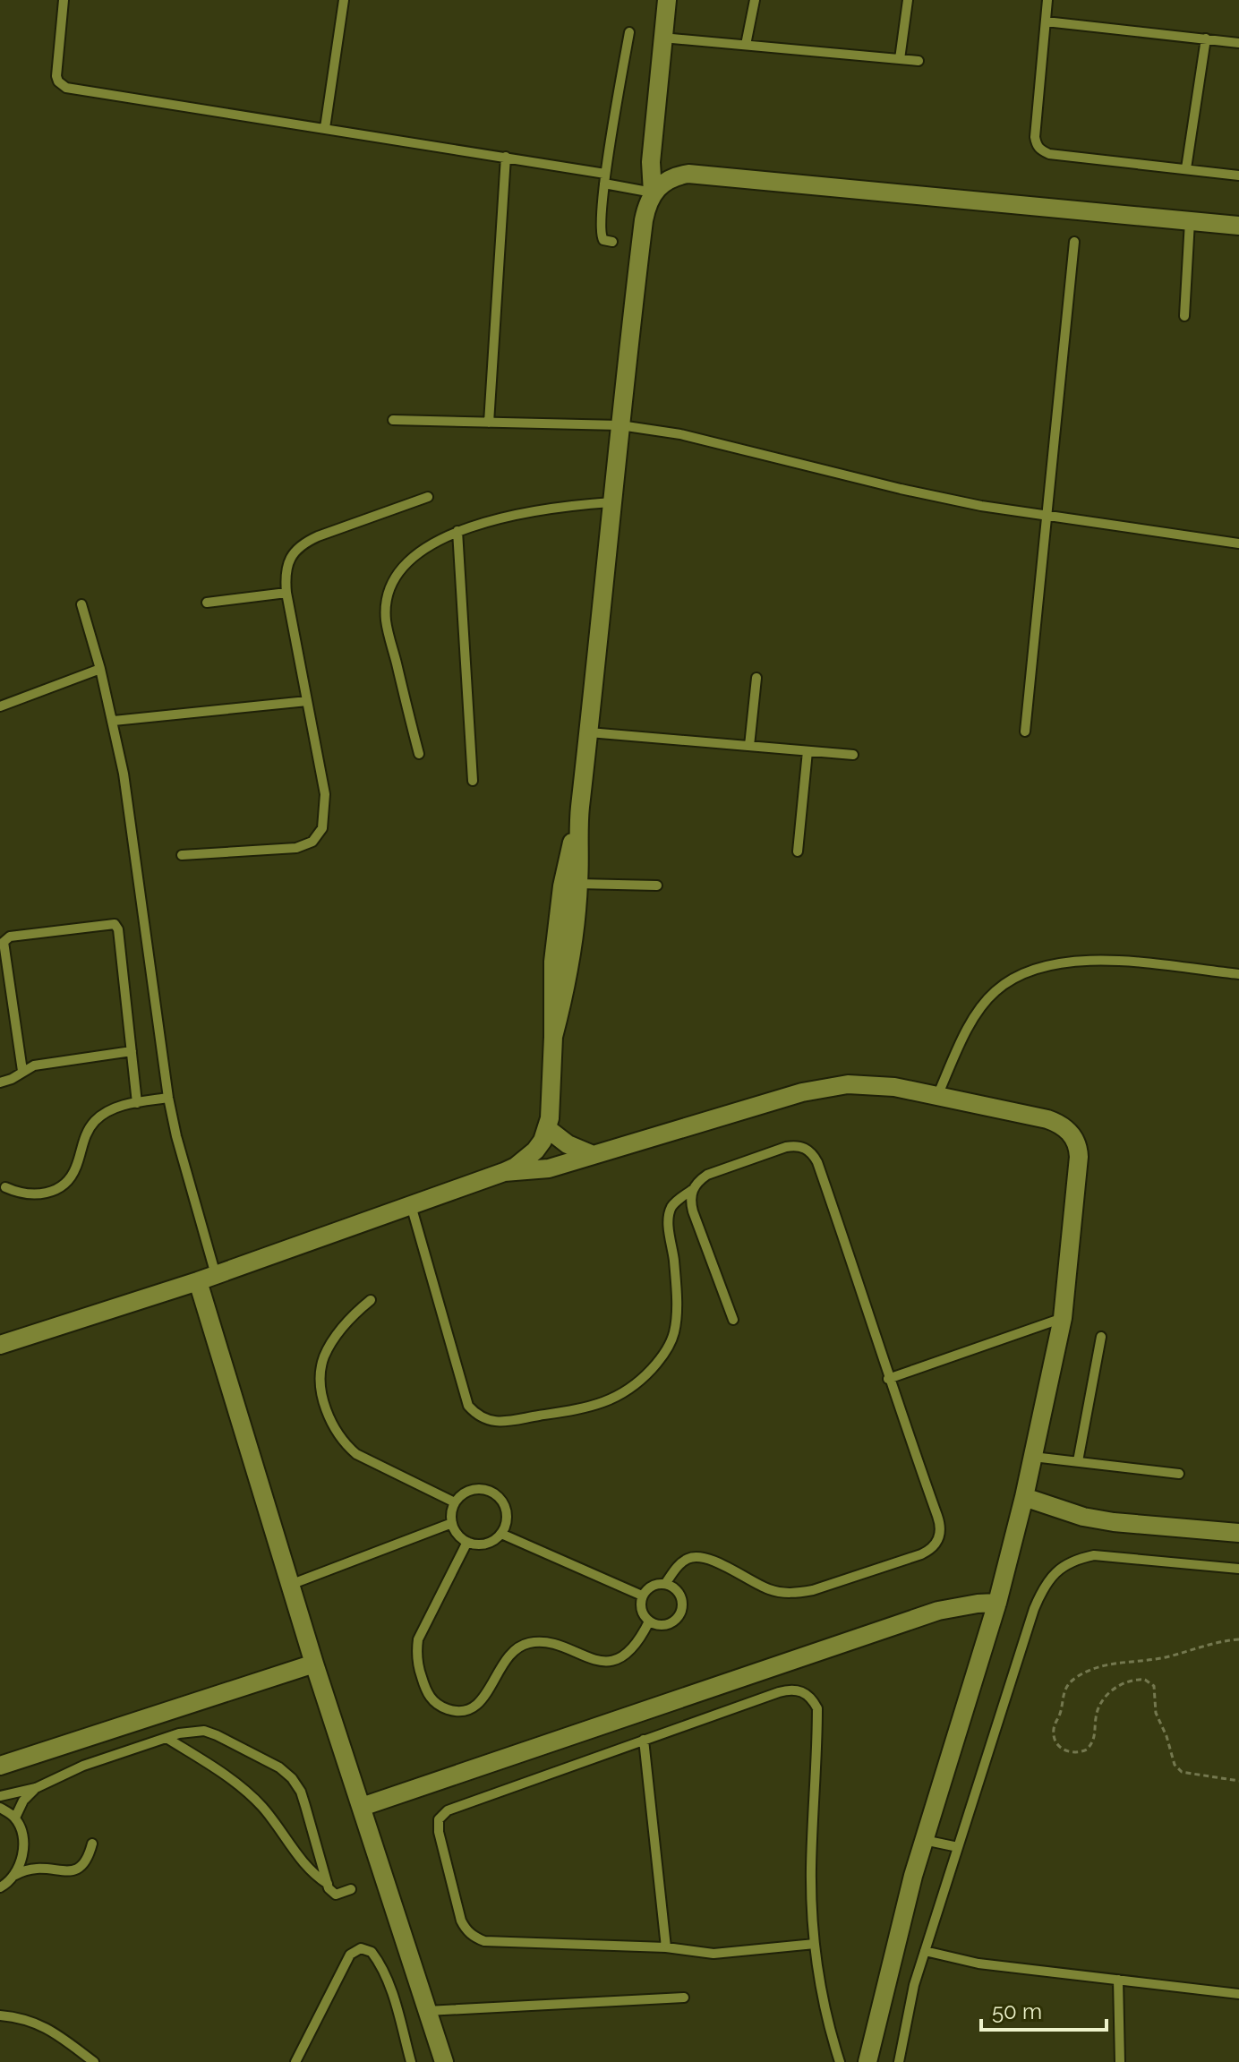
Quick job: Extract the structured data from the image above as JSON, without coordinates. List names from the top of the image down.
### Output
{
  "scale_bar": "50 m"
}
